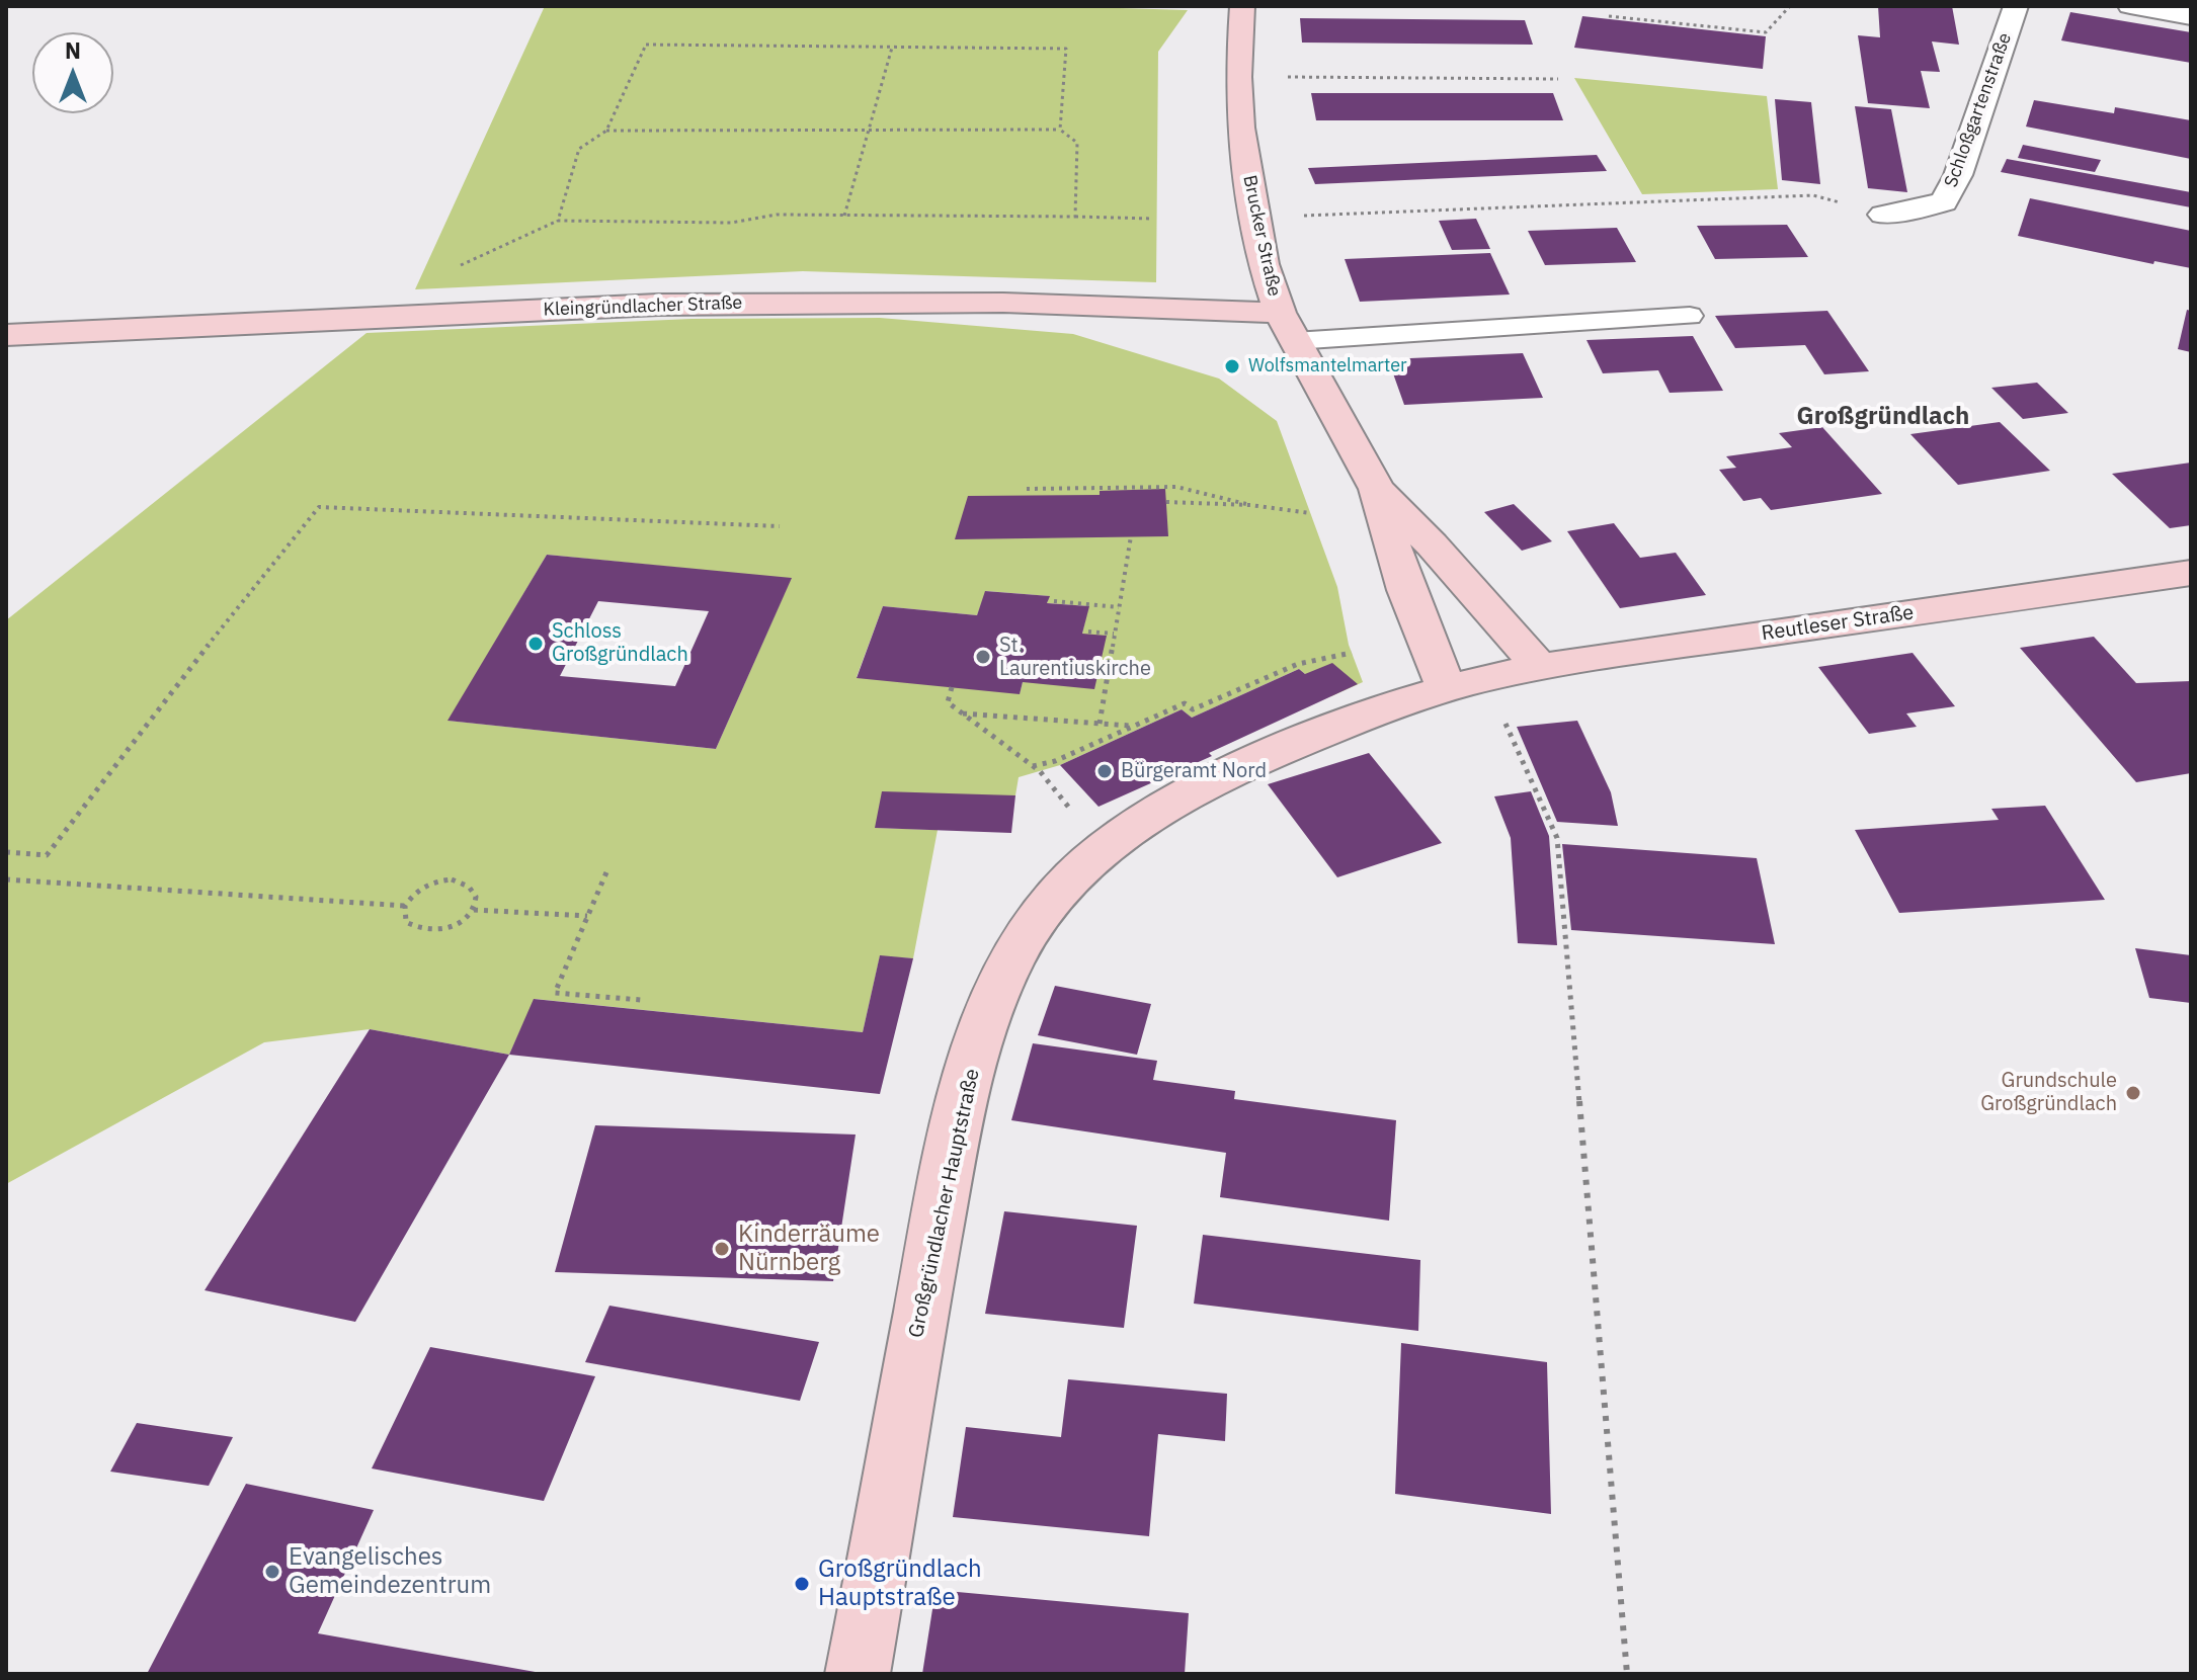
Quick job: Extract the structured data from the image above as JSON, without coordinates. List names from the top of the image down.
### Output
{
  "streets": {
    "street": [
      "Schloßgartenstraße",
      "Brucker Straße",
      "Kleingründlacher Straße",
      "Reutleser Straße",
      "Großgründlacher Hauptstraße"
    ]
  },
  "crossings": [
    ["Brucker Straße", "Kleingründlacher Straße"],
    ["Brucker Straße", "Reutleser Straße"],
    ["Brucker Straße", "Großgründlacher Hauptstraße"],
    ["Reutleser Straße", "Großgründlacher Hauptstraße"]
  ],
  "districts": ["Großgründlach"],
  "places": [
    "Wolfsmantelmarter",
    "Schloss Großgründlach",
    "St. Laurentiuskirche",
    "Bürgeramt Nord",
    "Grundschule Großgründlach",
    "Kinderräume Nürnberg",
    "Evangelisches Gemeindezentrum",
    "Großgründlach Hauptstraße"
  ],
  "north": "top"
}
